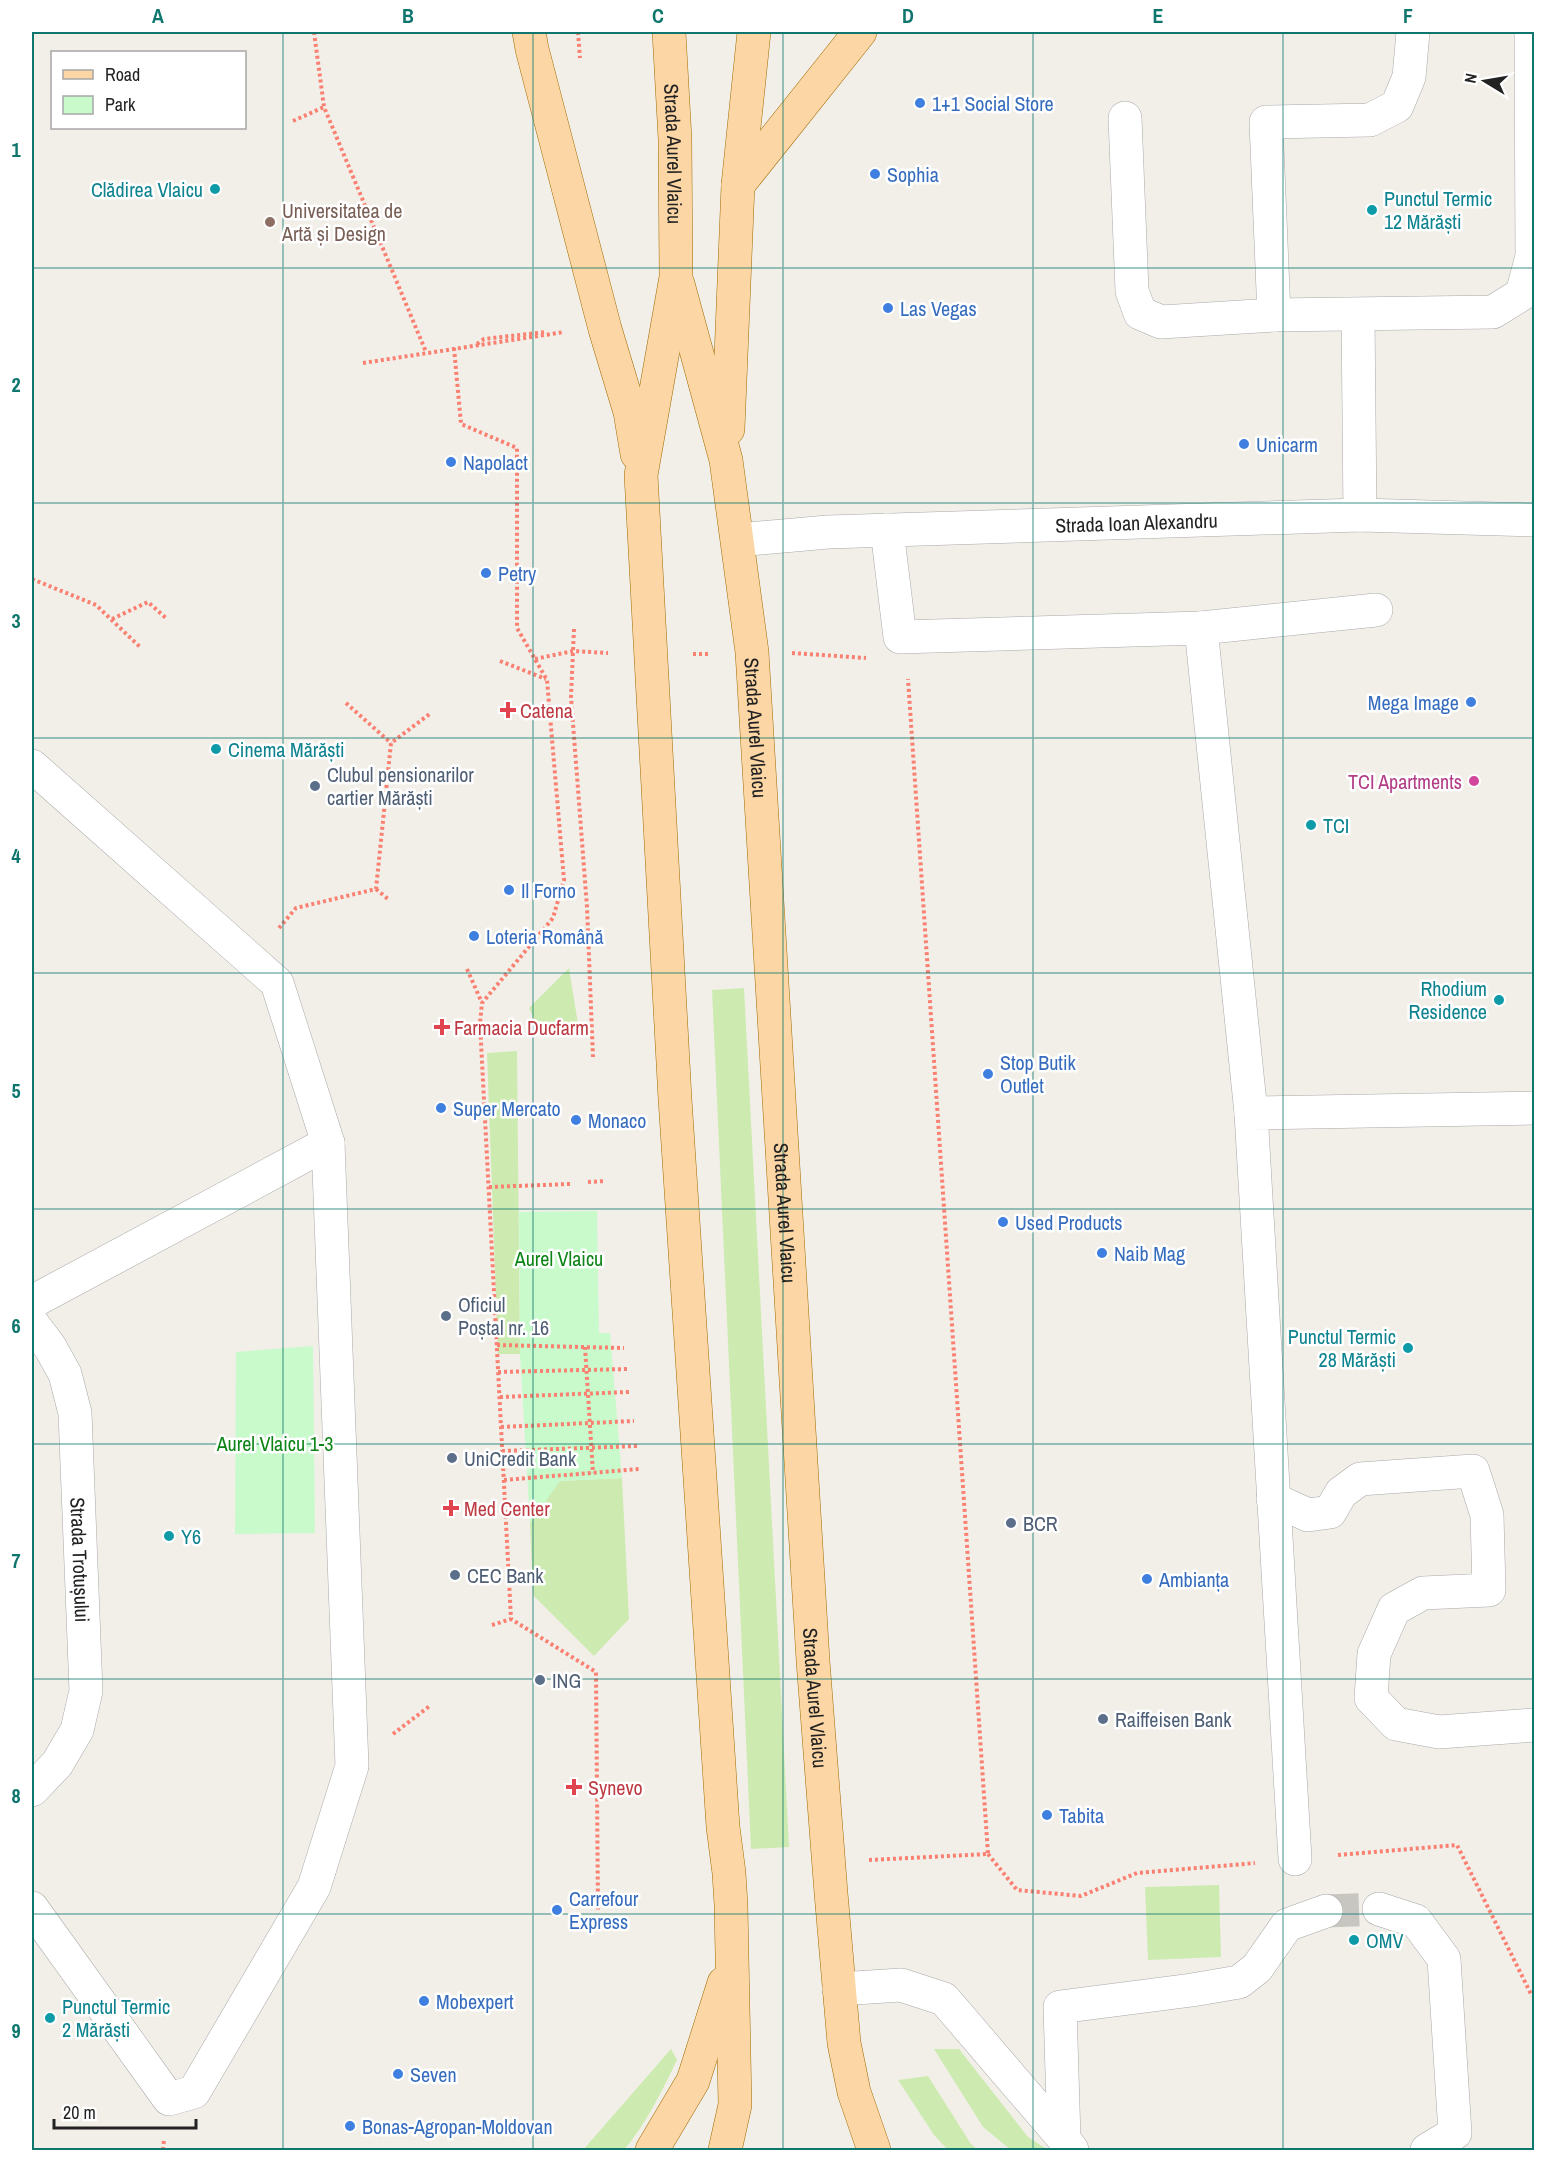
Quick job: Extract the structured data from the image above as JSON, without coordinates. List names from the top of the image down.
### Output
{
  "streets": {
    "main road": ["Strada Aurel Vlaicu"],
    "street": ["Strada Ioan Alexandru", "Strada Trotușului"]
  },
  "crossings": [
    ["Strada Aurel Vlaicu", "Strada Ioan Alexandru"]
  ],
  "parks": ["Aurel Vlaicu", "Aurel Vlaicu 1-3"],
  "places": {
    "other": [
      "1+1 Social Store",
      "Sophia",
      "Clădirea Vlaicu",
      "Punctul Termic 12 Mărăști",
      "Universitatea de Artă și Design",
      "Las Vegas",
      "Unicarm",
      "Napolact",
      "Petry",
      "Mega Image",
      "Cinema Mărăști",
      "TCI Apartments",
      "Clubul pensionarilor cartier Mărăști",
      "TCI",
      "Il Forno",
      "Loteria Română",
      "Rhodium Residence",
      "Stop Butik Outlet",
      "Super Mercato",
      "Monaco",
      "Used Products",
      "Naib Mag",
      "Oficiul Poștal nr. 16",
      "Punctul Termic 28 Mărăști",
      "UniCredit Bank",
      "BCR",
      "Y6",
      "CEC Bank",
      "Ambianța",
      "ING",
      "Raiffeisen Bank",
      "Tabita",
      "Carrefour Express",
      "OMV",
      "Mobexpert",
      "Punctul Termic 2 Mărăști",
      "Seven",
      "Bonas-Agropan-Moldovan"
    ],
    "health": [
      "Catena",
      "Farmacia Ducfarm",
      "Med Center",
      "Synevo"
    ]
  },
  "legend": ["Road", "Park"],
  "scale_bar": "20 m",
  "north": "left",
  "grid": {
    "columns": [
      "A",
      "B",
      "C",
      "D",
      "E",
      "F"
    ],
    "rows": [
      "1",
      "2",
      "3",
      "4",
      "5",
      "6",
      "7",
      "8",
      "9"
    ]
  }
}
